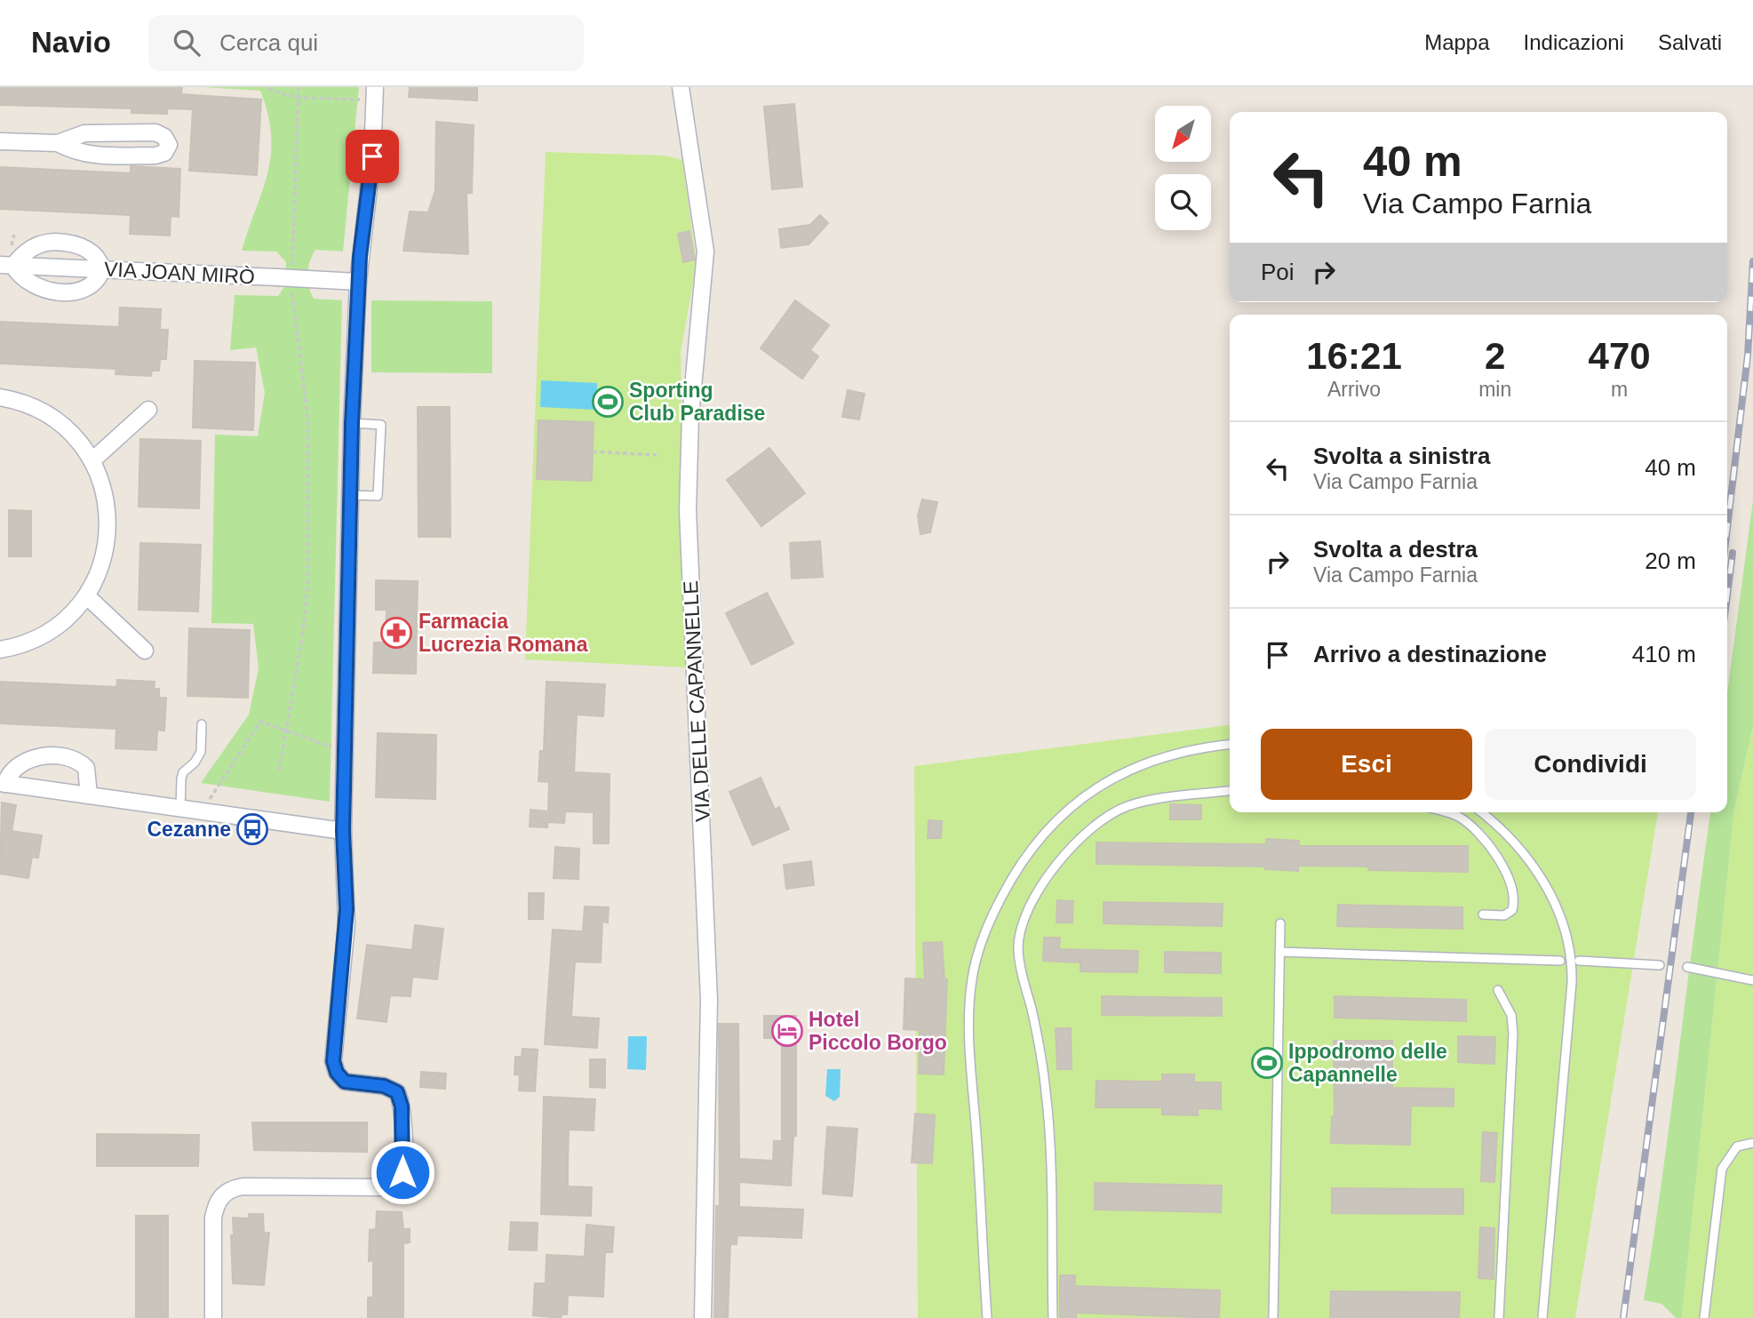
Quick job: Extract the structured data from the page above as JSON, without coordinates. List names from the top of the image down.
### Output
{
  "streets": {
    "street": ["VIA JOAN MIRÒ", "VIA DELLE CAPANNELLE"]
  },
  "places": {
    "sports": ["Sporting Club Paradise", "Ippodromo delle Capannelle"],
    "pharmacy": ["Farmacia Lucrezia Romana"],
    "bus stop": ["Cezanne"],
    "hotel": ["Hotel Piccolo Borgo"]
  },
  "north": "bottom left",
  "page": {
    "header": "Navio",
    "search": "Cerca qui",
    "nav": ["Mappa", "Indicazioni", "Salvati"],
    "turn": ["40 m", "Via Campo Farnia"],
    "then": "Poi",
    "eta": [
      "16:21",
      "Arrivo",
      "2",
      "min",
      "470",
      "m"
    ],
    "list": [
      {
        "name": "Svolta a sinistra",
        "note": "Via Campo Farnia",
        "value": "40 m"
      },
      {
        "name": "Svolta a destra",
        "note": "Via Campo Farnia",
        "value": "20 m"
      },
      {
        "name": "Arrivo a destinazione",
        "value": "410 m"
      }
    ],
    "buttons": ["Esci", "Condividi"]
  }
}
